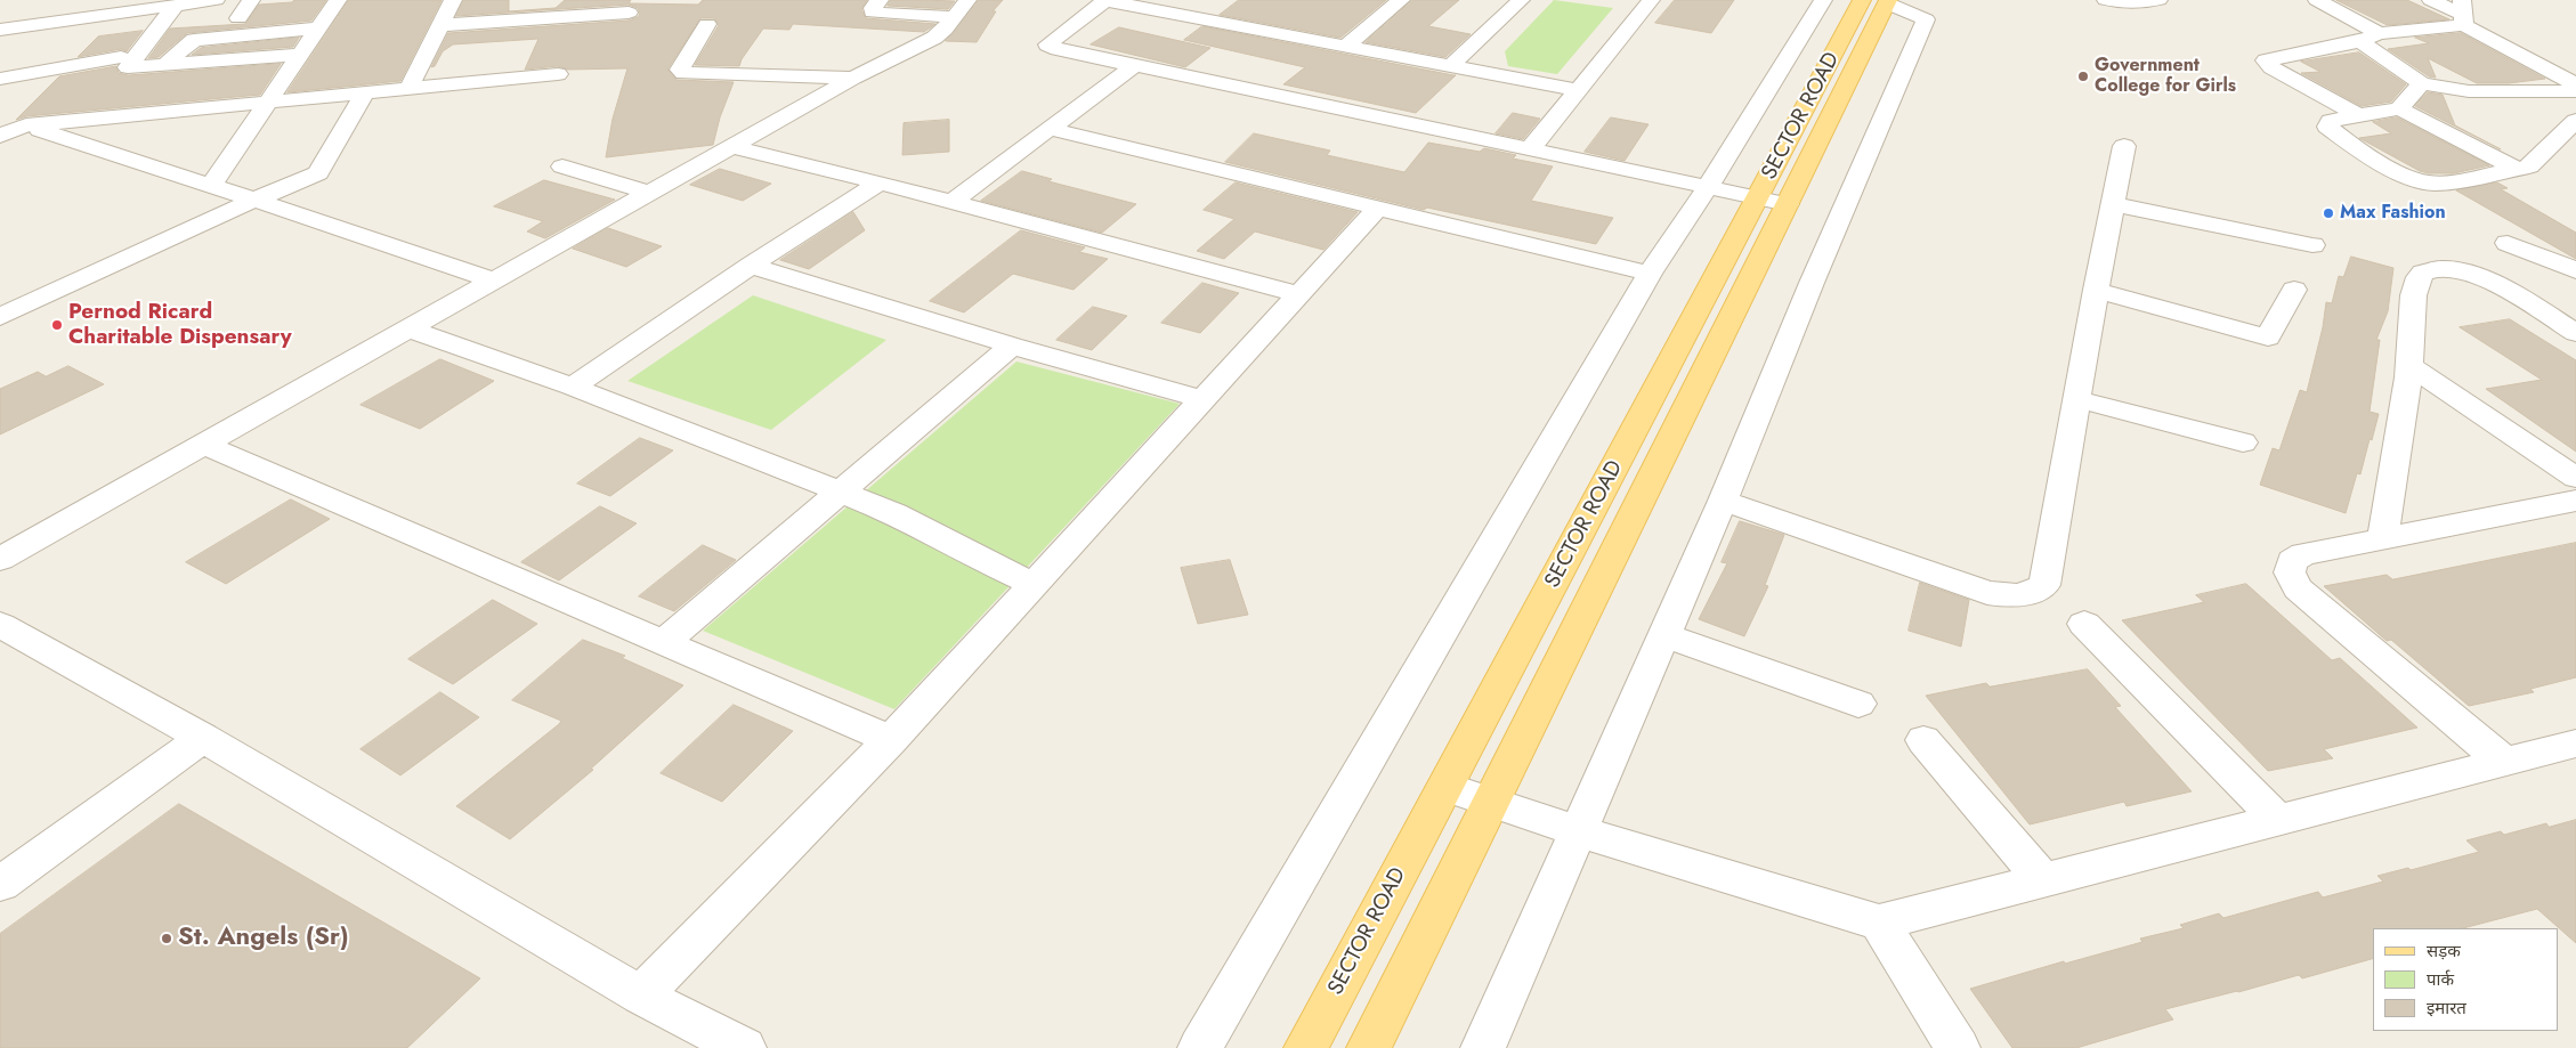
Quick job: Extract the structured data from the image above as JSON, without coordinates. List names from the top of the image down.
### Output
{
  "streets": {
    "main road": ["SECTOR ROAD"]
  },
  "places": [
    "Government College for Girls",
    "Max Fashion",
    "Pernod Ricard Charitable Dispensary",
    "St. Angels (Sr)"
  ],
  "legend": ["सड़क", "पार्क", "इमारत"]
}
